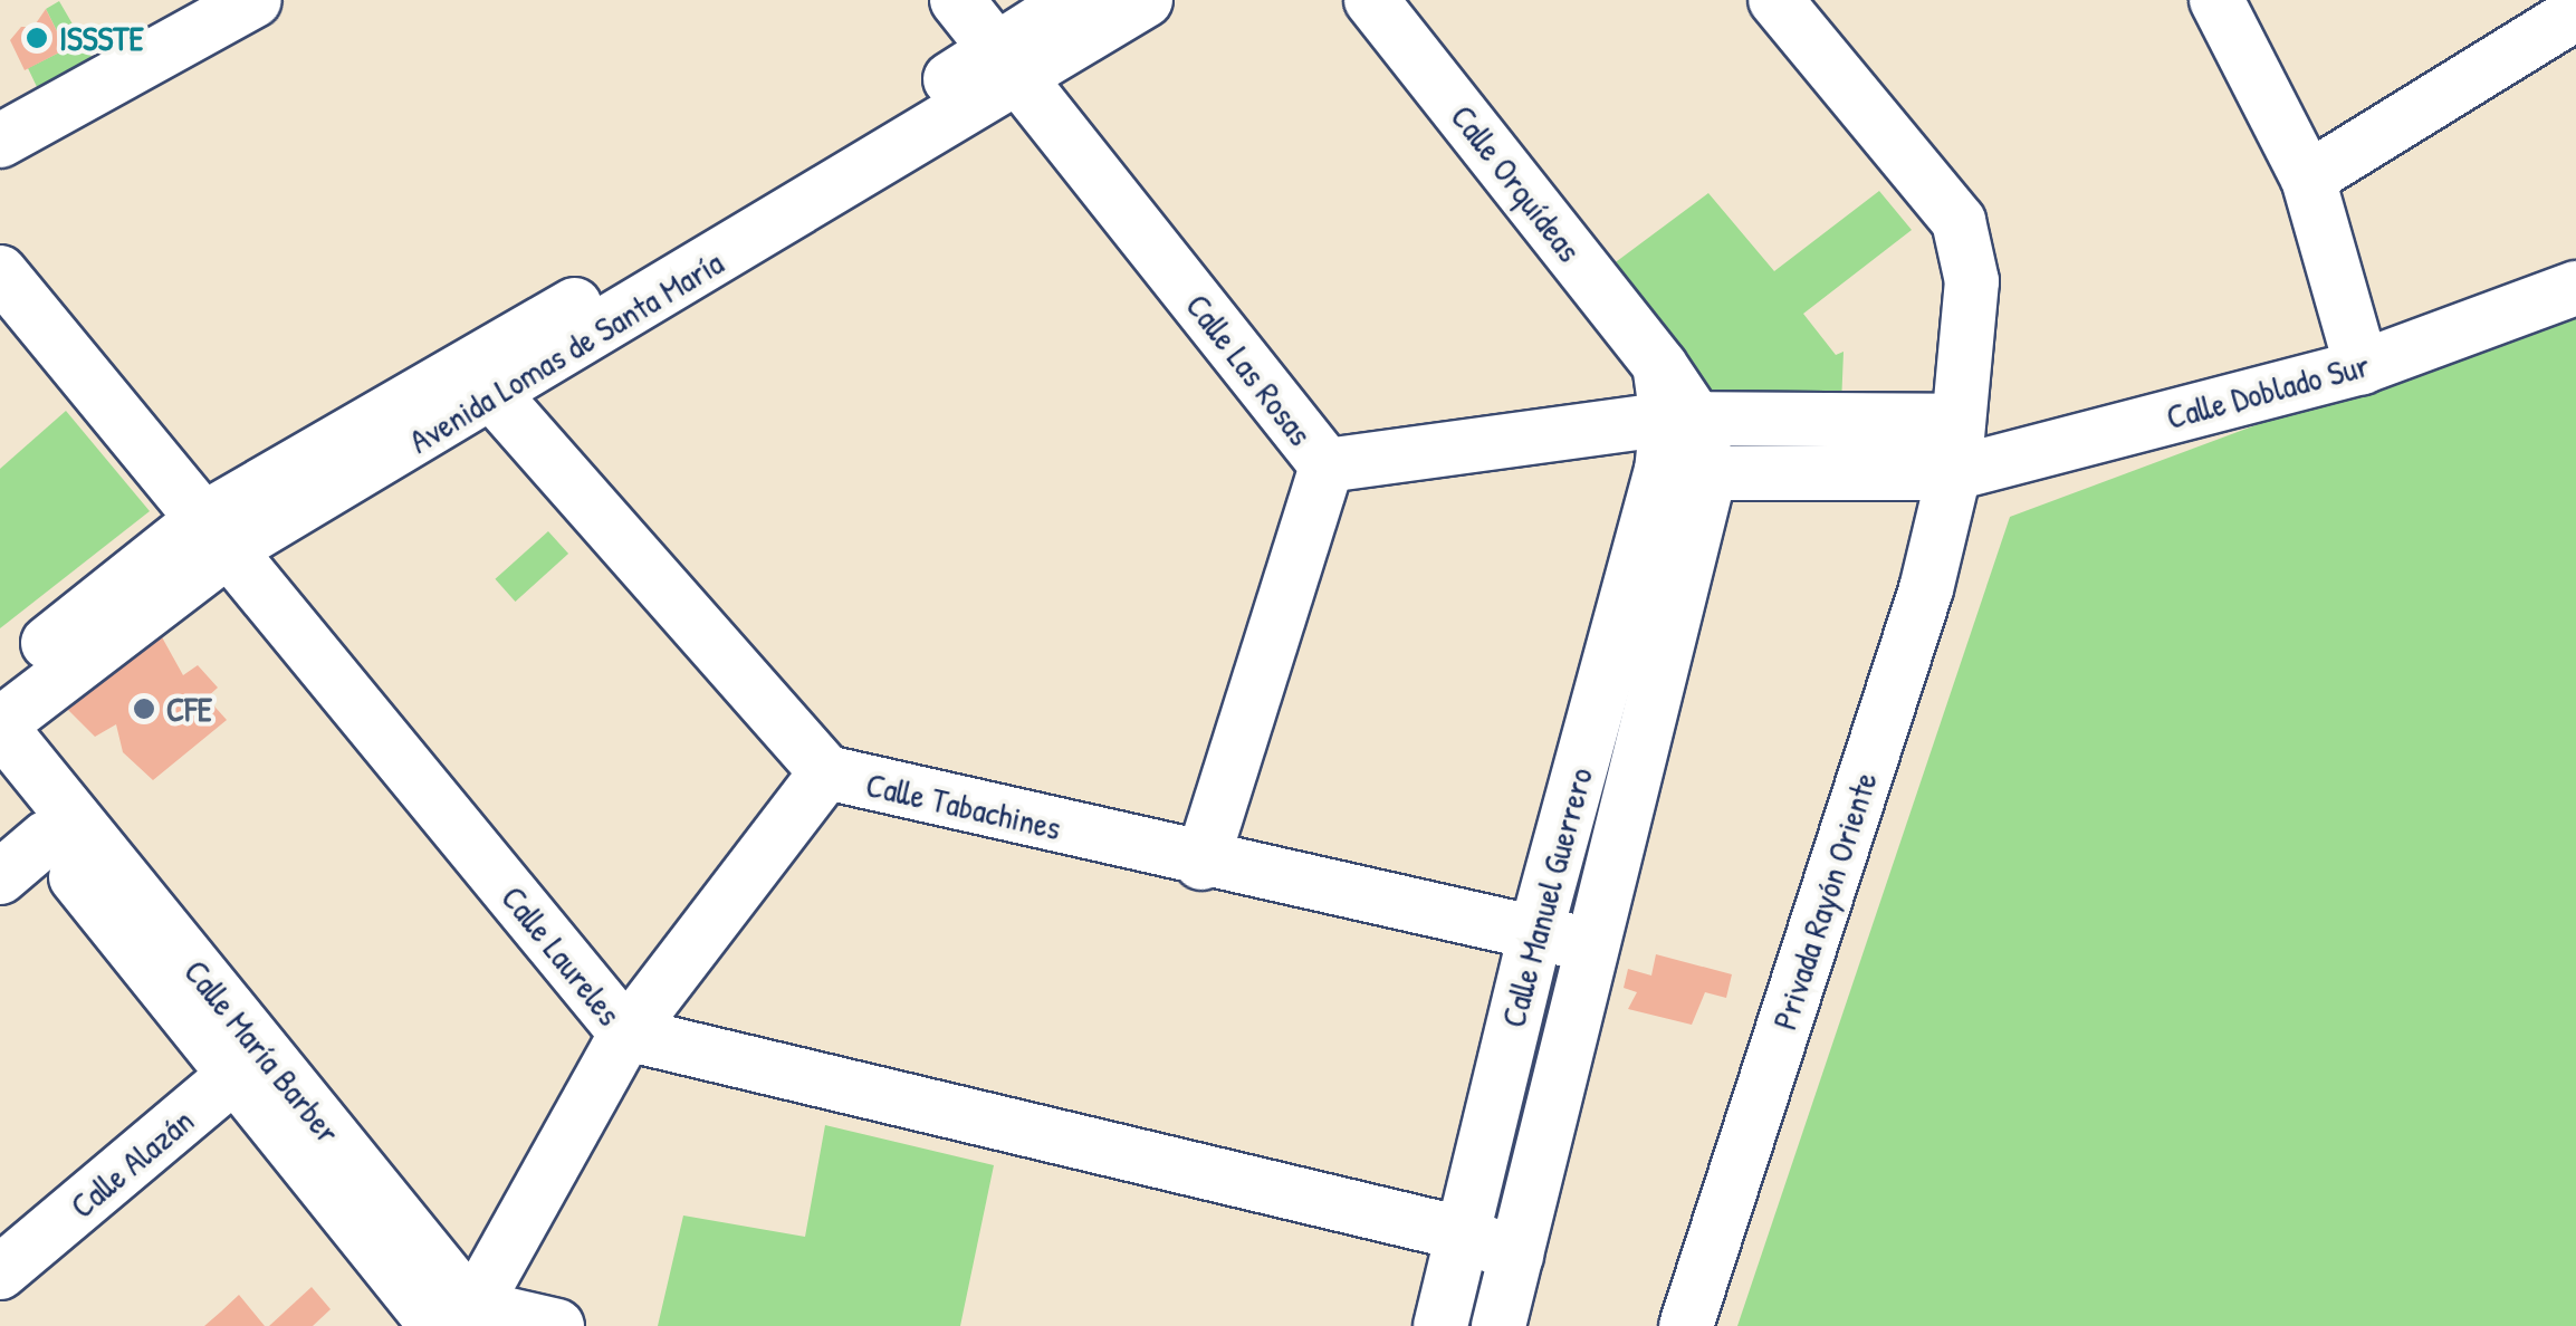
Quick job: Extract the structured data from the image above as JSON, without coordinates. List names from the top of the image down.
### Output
{
  "streets": {
    "street": [
      "Calle Orquídeas",
      "Avenida Lomas de Santa María",
      "Calle Las Rosas",
      "Calle Doblado Sur",
      "Calle Tabachines",
      "Calle Manuel Guerrero",
      "Privada Rayón Oriente",
      "Calle Laureles",
      "Calle María Barber",
      "Calle Alazán"
    ]
  },
  "crossings": [
    ["Calle Orquídeas", "Calle Manuel Guerrero"],
    ["Avenida Lomas de Santa María", "Calle Las Rosas"],
    ["Avenida Lomas de Santa María", "Calle Tabachines"],
    ["Avenida Lomas de Santa María", "Calle Laureles"],
    ["Avenida Lomas de Santa María", "Calle María Barber"],
    ["Calle Las Rosas", "Calle Tabachines"],
    ["Calle Doblado Sur", "Privada Rayón Oriente"],
    ["Calle Tabachines", "Calle Manuel Guerrero"],
    ["Calle Manuel Guerrero", "Calle Laureles"],
    ["Calle María Barber", "Calle Alazán"]
  ],
  "places": ["ISSSTE", "CFE"]
}
